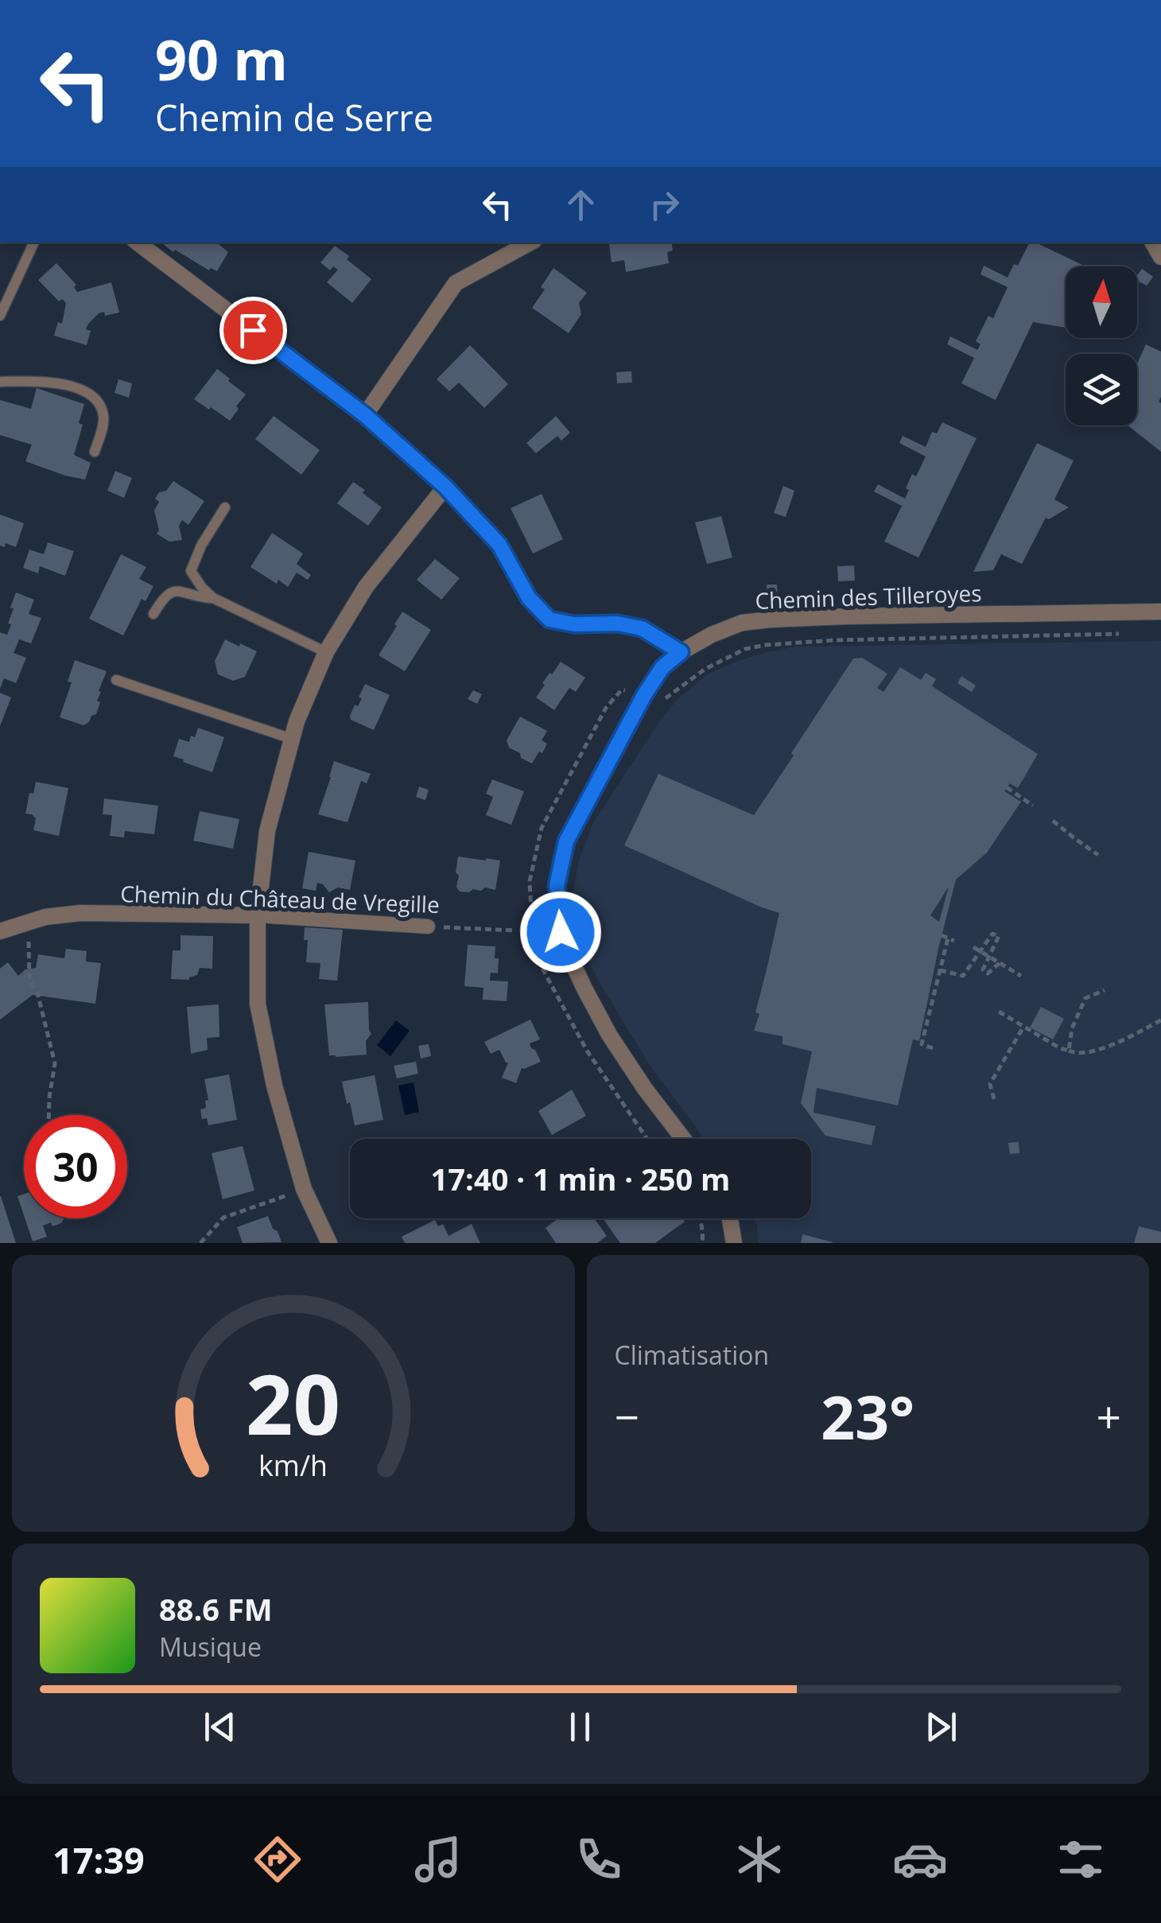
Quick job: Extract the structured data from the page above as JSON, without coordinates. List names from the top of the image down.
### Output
{
  "streets": {
    "street": ["Chemin des Tilleroyes", "Chemin du Château de Vregille"]
  },
  "north": "top",
  "page": {
    "turn": ["90 m", "Chemin de Serre"],
    "limit": "30",
    "trip": "17:40 · 1 min · 250 m",
    "tile": "Climatisation",
    "heat": ["−", "23°", "+"],
    "song": ["88.6 FM", "Musique"],
    "tabs": "17:39",
    "gauge": ["20", "km/h"]
  }
}
